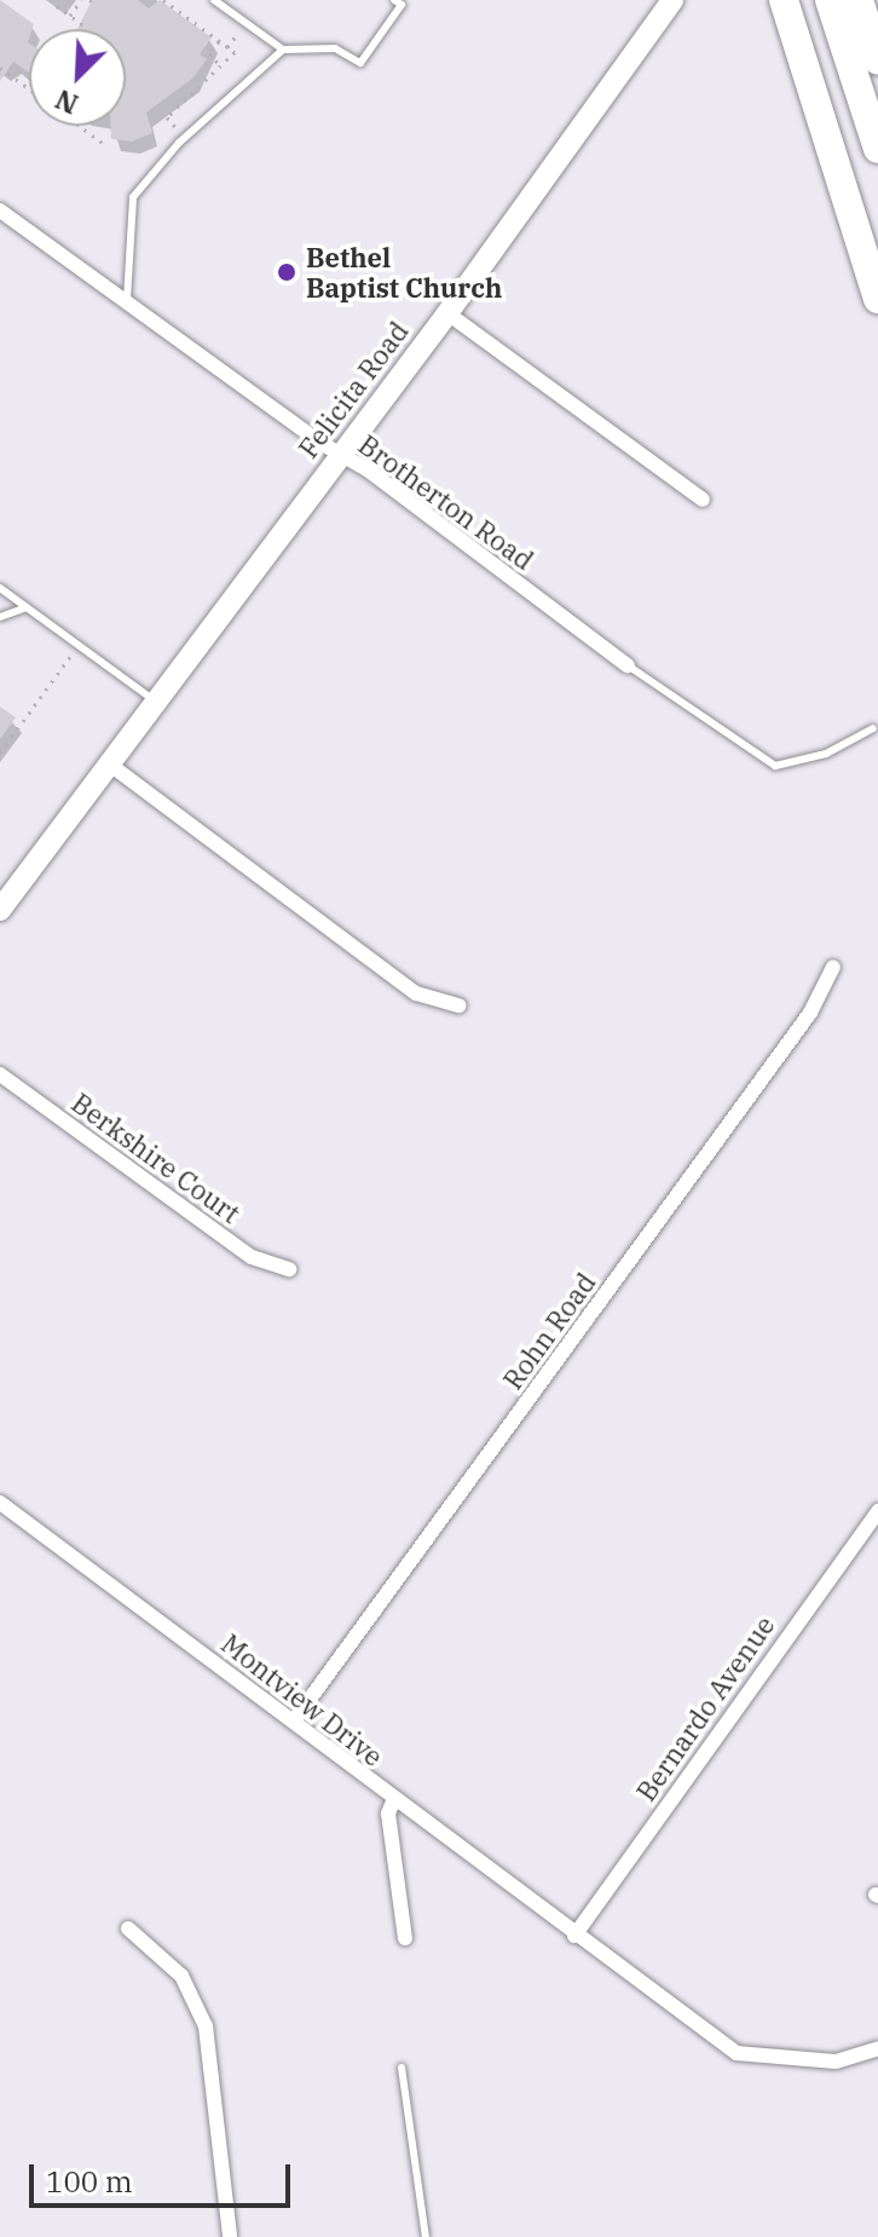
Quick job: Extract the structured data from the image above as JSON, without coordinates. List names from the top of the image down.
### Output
{
  "streets": {
    "main road": ["Felicita Road"],
    "street": [
      "Brotherton Road",
      "Berkshire Court",
      "Rohn Road",
      "Montview Drive",
      "Bernardo Avenue"
    ]
  },
  "crossings": [
    ["Felicita Road", "Brotherton Road"],
    ["Rohn Road", "Montview Drive"],
    ["Montview Drive", "Bernardo Avenue"]
  ],
  "places": ["Bethel Baptist Church"],
  "scale_bar": "100 m",
  "north": "bottom left"
}
